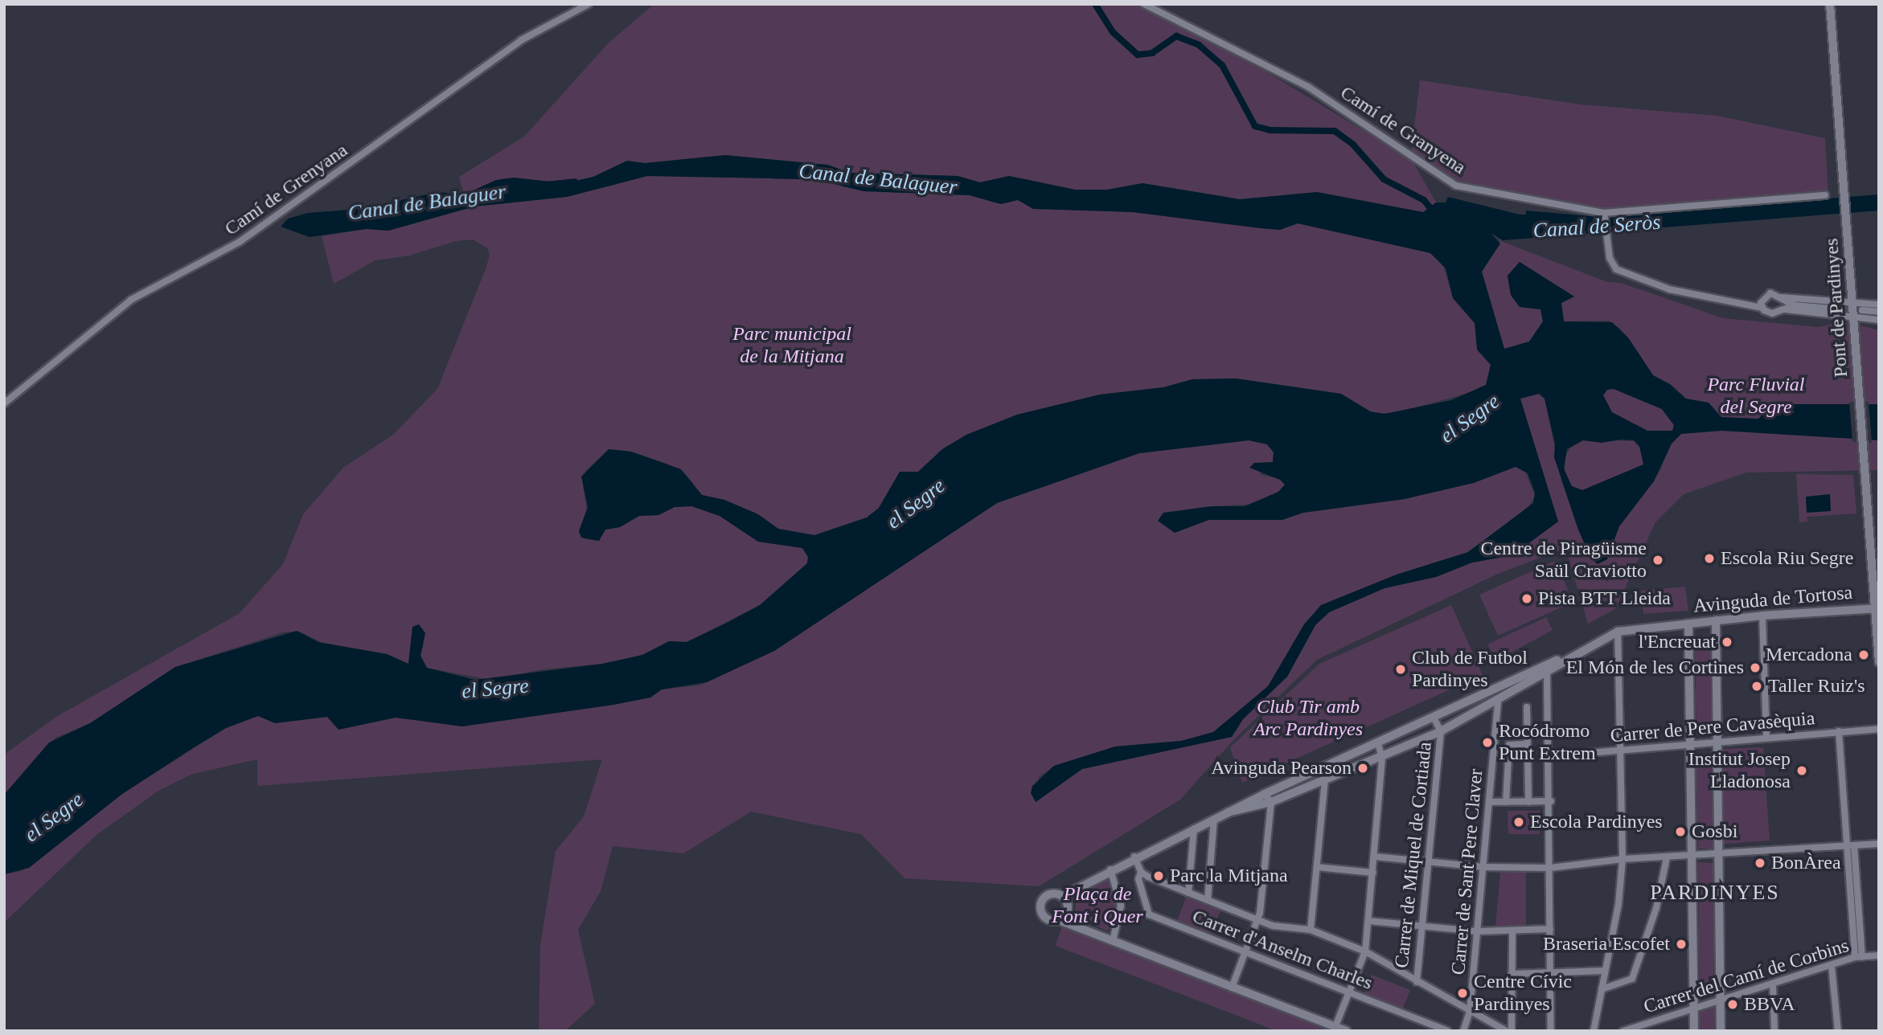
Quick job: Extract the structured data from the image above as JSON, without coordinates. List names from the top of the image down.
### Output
{
  "streets": {
    "main road": ["Pont de Pardinyes"],
    "street": [
      "Camí de Granyena",
      "Camí de Grenyana",
      "Avinguda de Tortosa",
      "Carrer de Pere Cavasèquia",
      "Carrer de Miquel de Cortiada",
      "Carrer de Sant Pere Claver",
      "Carrer d'Anselm Charles",
      "Carrer del Camí de Corbins"
    ]
  },
  "crossings": [
    ["Pont de Pardinyes", "Avinguda de Tortosa"]
  ],
  "districts": ["PARDINYES"],
  "water": ["Canal de Balaguer", "Canal de Seròs", "el Segre"],
  "parks": [
    "Parc municipal de la Mitjana",
    "Parc Fluvial del Segre",
    "Club Tir amb Arc Pardinyes",
    "Plaça de Font i Quer"
  ],
  "places": [
    "Escola Riu Segre",
    "Centre de Piragüisme Saül Craviotto",
    "Pista BTT Lleida",
    "l'Encreuat",
    "Mercadona",
    "El Món de les Cortines",
    "Club de Futbol Pardinyes",
    "Taller Ruiz's",
    "Rocódromo Punt Extrem",
    "Avinguda Pearson",
    "Institut Josep Lladonosa",
    "Escola Pardinyes",
    "Gosbi",
    "BonÀrea",
    "Parc la Mitjana",
    "Braseria Escofet",
    "Centre Cívic Pardinyes",
    "BBVA"
  ]
}
